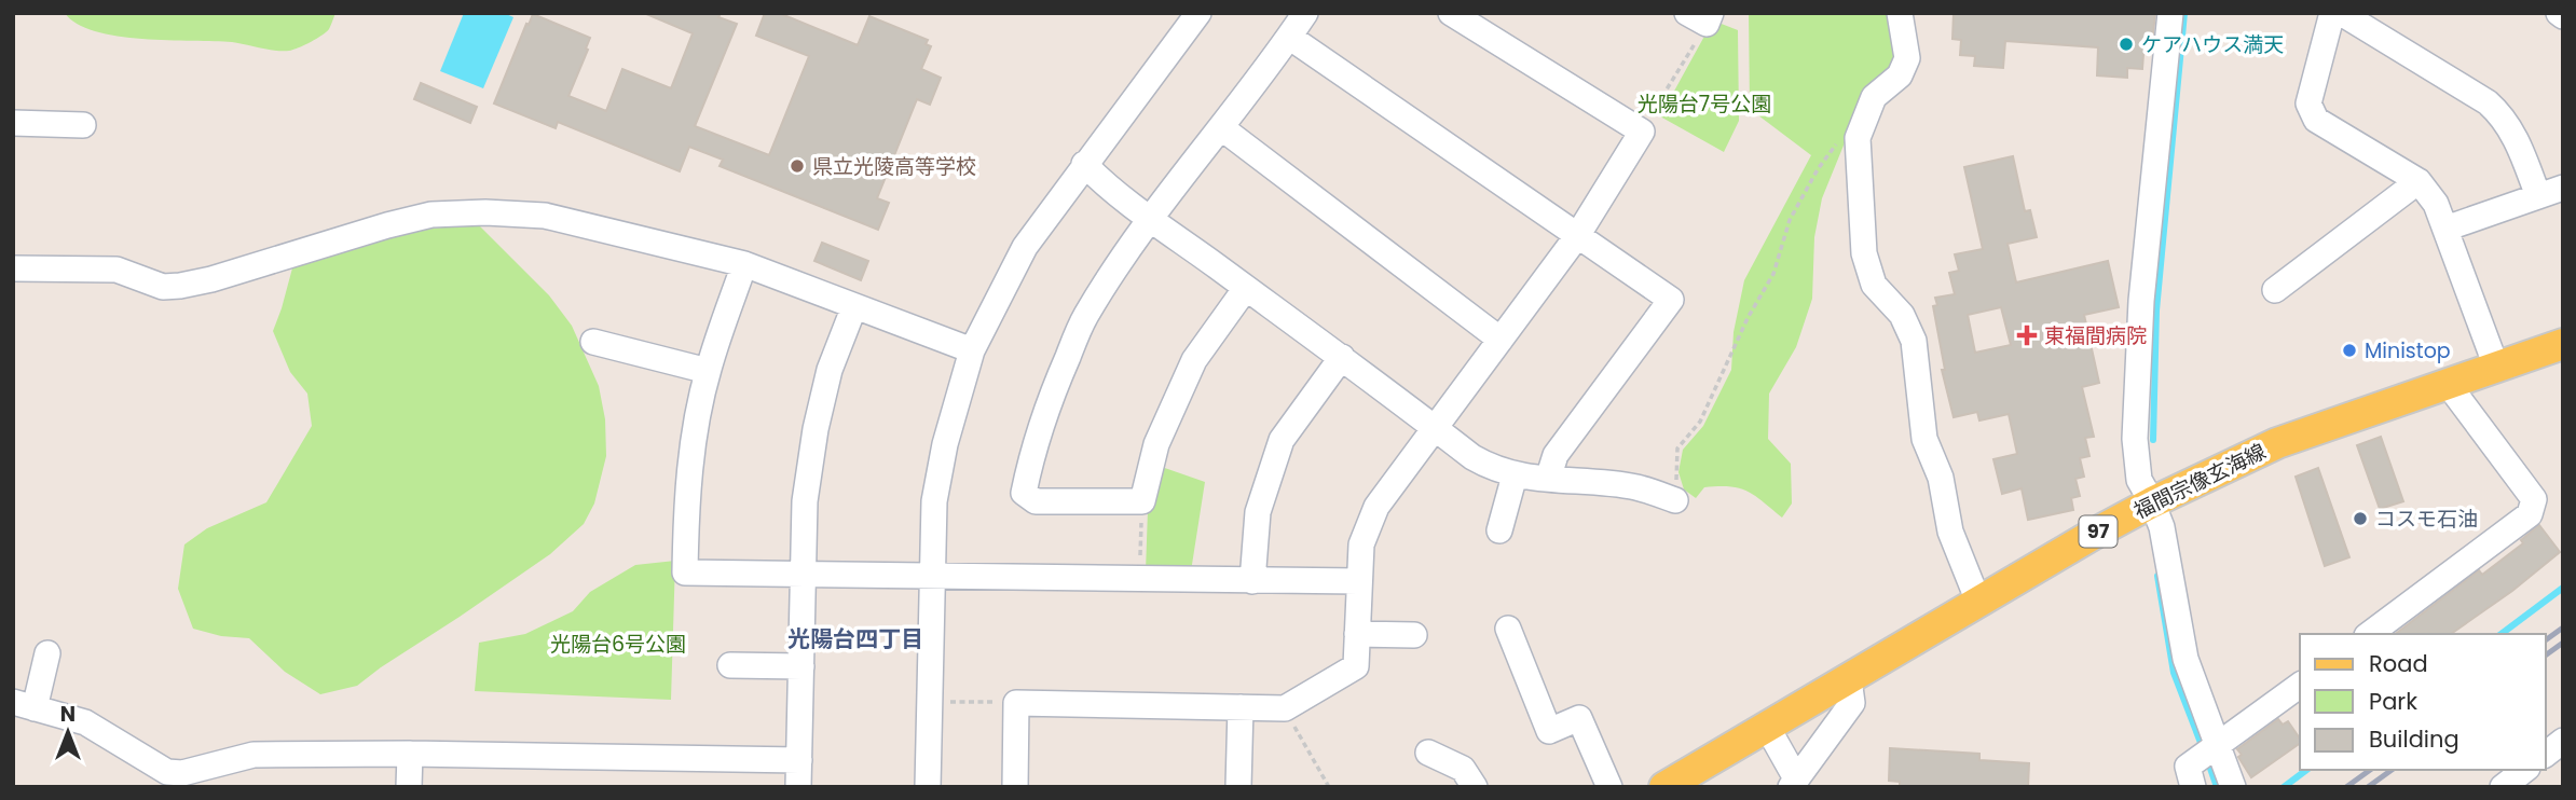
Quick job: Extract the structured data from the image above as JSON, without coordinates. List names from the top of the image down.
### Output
{
  "streets": {
    "main road": ["福間宗像玄海線", "97"]
  },
  "districts": ["光陽台四丁目"],
  "parks": ["光陽台7号公園", "光陽台6号公園"],
  "places": {
    "other": [
      "ケアハウス満天",
      "県立光陵高等学校",
      "Ministop",
      "コスモ石油"
    ],
    "health": ["東福間病院"]
  },
  "legend": ["Road", "Park", "Building"],
  "north": "top"
}
